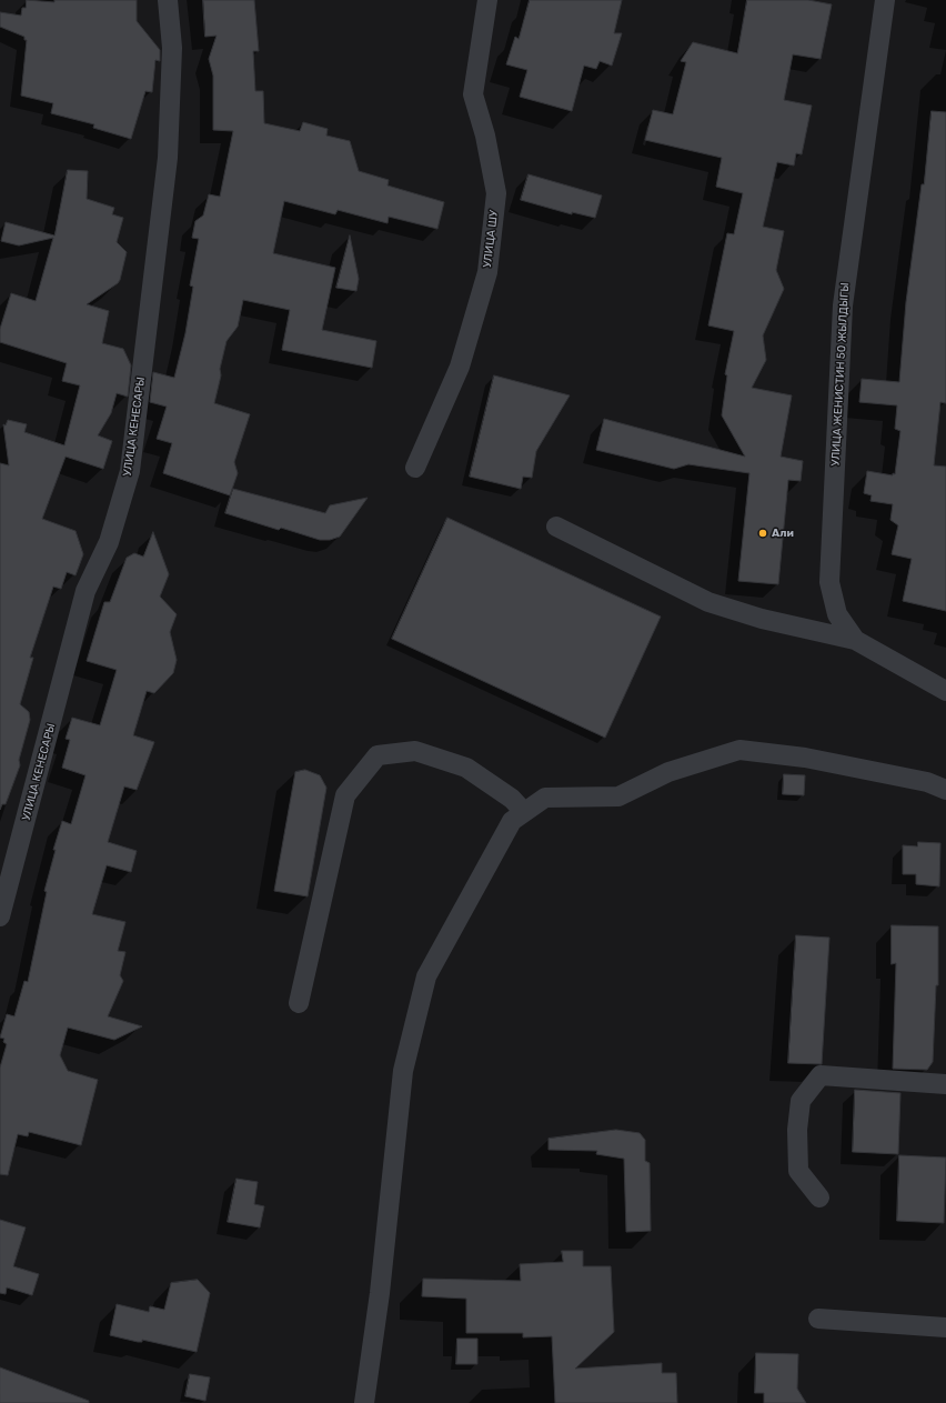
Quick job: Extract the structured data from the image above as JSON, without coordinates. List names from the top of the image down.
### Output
{
  "streets": {
    "street": ["УЛИЦА ШУ", "УЛИЦА ЖЕНИСТИН 50 ЖЫЛДЫГЫ", "УЛИЦА КЕНЕСАРЫ"]
  },
  "places": ["Али"]
}
